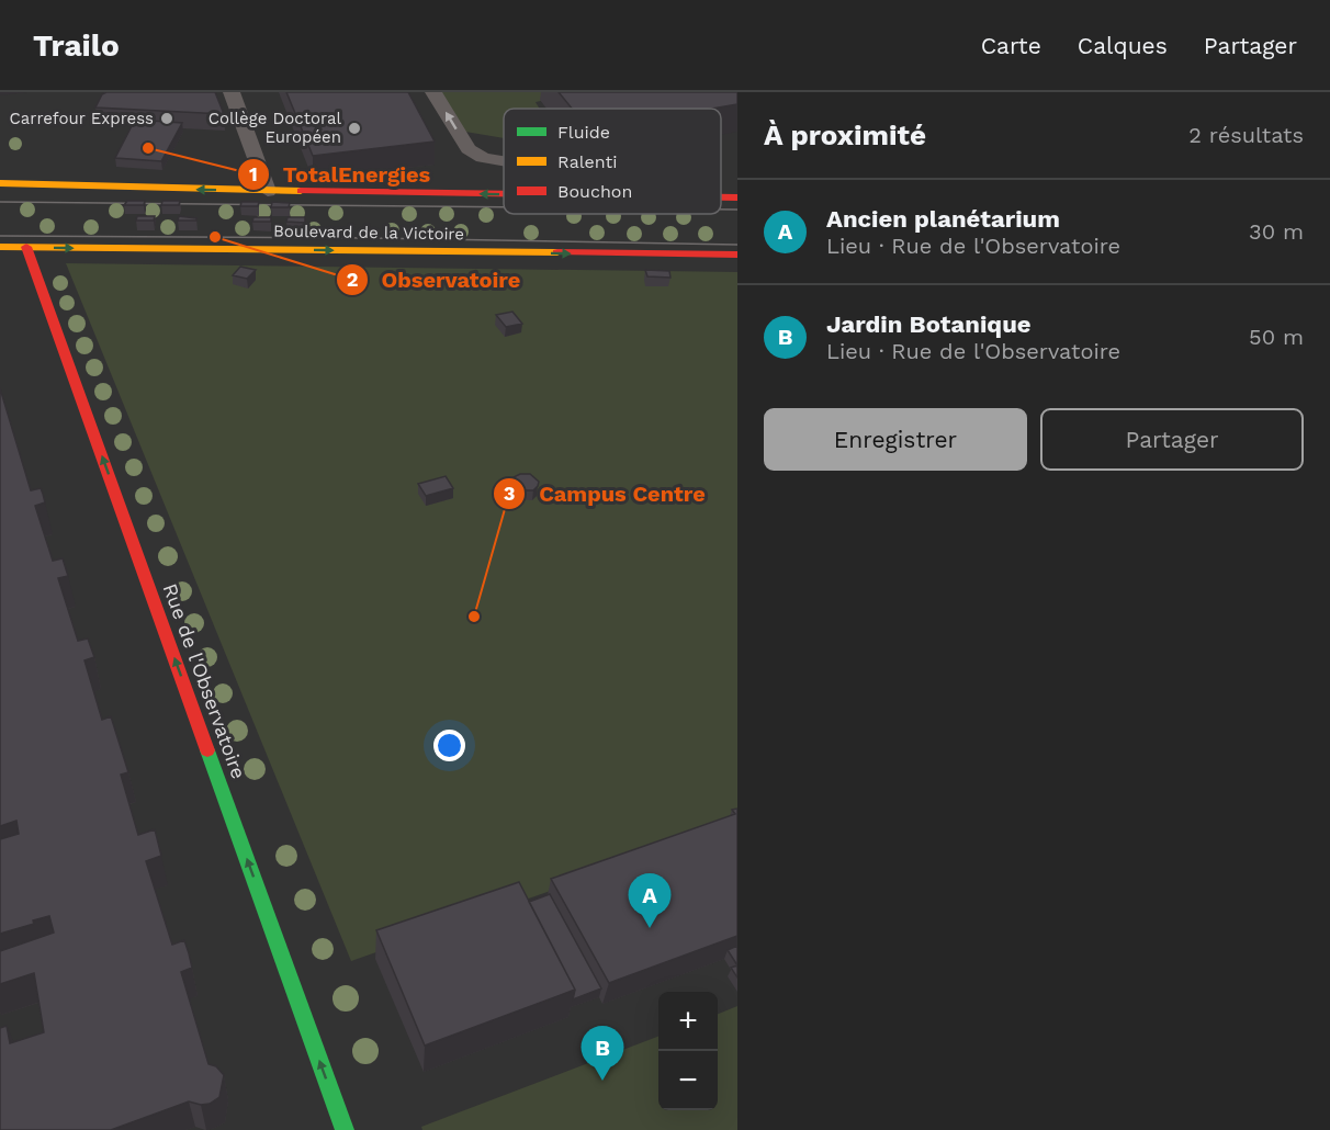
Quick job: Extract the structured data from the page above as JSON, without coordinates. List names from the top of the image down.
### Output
{
  "streets": {
    "street": ["Boulevard de la Victoire", "Rue de l'Observatoire"]
  },
  "crossings": [
    ["Boulevard de la Victoire", "Rue de l'Observatoire"]
  ],
  "one_way": ["Rue de l'Observatoire"],
  "places": [
    "Carrefour Express",
    "Collège Doctoral Européen",
    "TotalEnergies",
    "Observatoire",
    "Campus Centre"
  ],
  "legend": ["Fluide", "Ralenti", "Bouchon"],
  "page": {
    "header": "Trailo",
    "nav": ["Carte", "Calques", "Partager"],
    "heading": ["À proximité", "2 résultats"],
    "list": [
      {
        "mark": "A",
        "name": "Ancien planétarium",
        "note": "Lieu · Rue de l'Observatoire",
        "value": "30 m"
      },
      {
        "mark": "B",
        "name": "Jardin Botanique",
        "note": "Lieu · Rue de l'Observatoire",
        "value": "50 m"
      }
    ],
    "buttons": ["Enregistrer", "Partager"],
    "pins": ["A", "B"],
    "map_buttons": ["+", "−"]
  }
}
